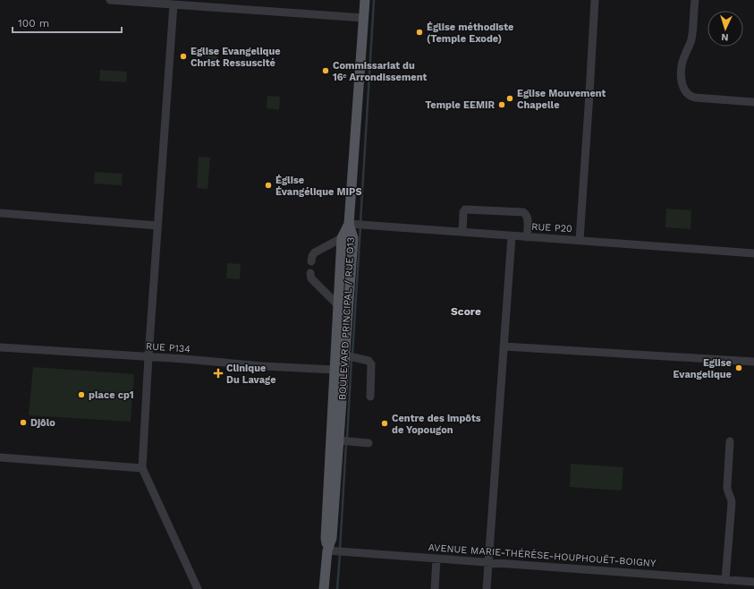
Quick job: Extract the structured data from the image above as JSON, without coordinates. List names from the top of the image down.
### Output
{
  "streets": {
    "main road": ["BOULEVARD PRINCIPAL / RUE O13"],
    "street": ["RUE P20", "RUE P134", "AVENUE MARIE-THÉRÈSE-HOUPHOUËT-BOIGNY"]
  },
  "crossings": [
    ["RUE P20", "BOULEVARD PRINCIPAL / RUE O13"],
    ["BOULEVARD PRINCIPAL / RUE O13", "RUE P134"],
    ["BOULEVARD PRINCIPAL / RUE O13", "AVENUE MARIE-THÉRÈSE-HOUPHOUËT-BOIGNY"]
  ],
  "districts": ["Score"],
  "places": {
    "other": [
      "Église méthodiste (Temple Exode)",
      "Eglise Evangelique Christ Ressuscité",
      "Commissariat du 16ᵉ Arrondissement",
      "Eglise Mouvement Chapelle",
      "Temple EEMIR",
      "Église Évangélique MIPS",
      "Eglise Evangelique",
      "place cp1",
      "Djôlo",
      "Centre des impôts de Yopougon"
    ],
    "health": ["Clinique Du Lavage"]
  },
  "scale_bar": "100 m",
  "north": "bottom"
}
